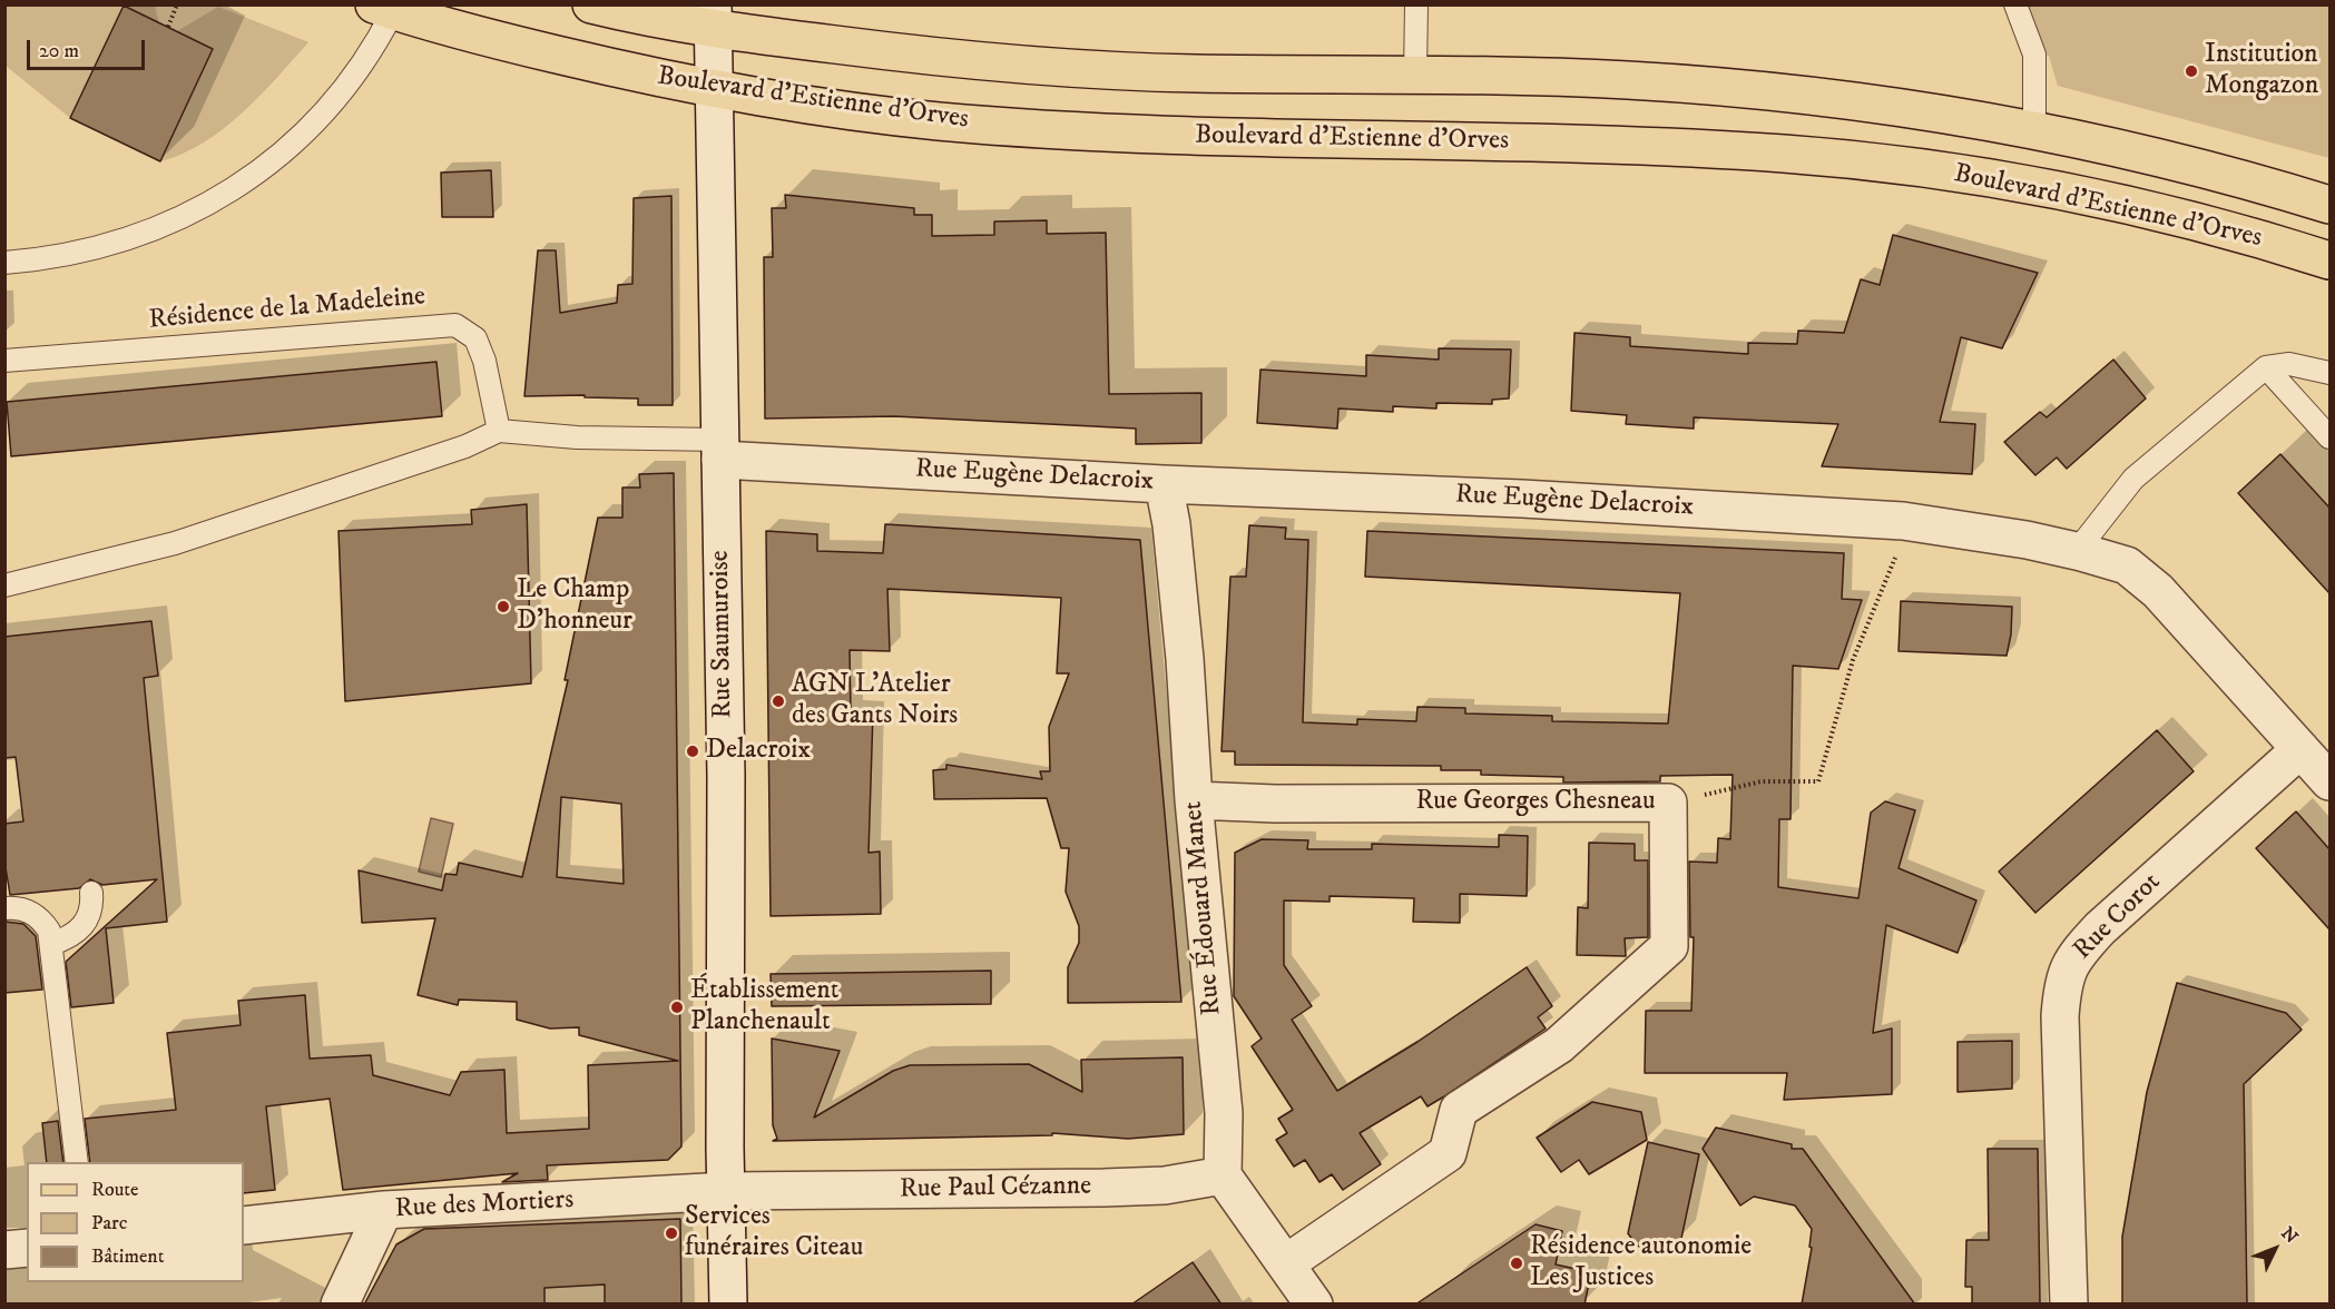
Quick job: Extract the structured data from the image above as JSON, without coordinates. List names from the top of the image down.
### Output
{
  "streets": {
    "main road": ["Boulevard d'Estienne d'Orves"],
    "street": [
      "Rue Eugène Delacroix",
      "Rue Saumuroise",
      "Rue Georges Chesneau",
      "Rue Édouard Manet",
      "Rue Corot",
      "Rue Paul Cézanne",
      "Rue des Mortiers"
    ],
    "lane": ["Résidence de la Madeleine"]
  },
  "crossings": [
    ["Boulevard d'Estienne d'Orves", "Rue Saumuroise"],
    ["Rue Eugène Delacroix", "Rue Saumuroise"],
    ["Rue Eugène Delacroix", "Rue Édouard Manet"],
    ["Rue Eugène Delacroix", "Rue Corot"],
    ["Rue Saumuroise", "Rue Paul Cézanne"],
    ["Rue Saumuroise", "Rue des Mortiers"],
    ["Rue Georges Chesneau", "Rue Édouard Manet"],
    ["Rue Édouard Manet", "Rue Paul Cézanne"],
    ["Rue Paul Cézanne", "Rue des Mortiers"]
  ],
  "places": [
    "Institution Mongazon",
    "Le Champ D'honneur",
    "AGN L'Atelier des Gants Noirs",
    "Delacroix",
    "Établissement Planchenault",
    "Services funéraires Citeau",
    "Résidence autonomie Les Justices"
  ],
  "legend": ["Route", "Parc", "Bâtiment"],
  "scale_bar": "20 m",
  "north": "top right"
}
